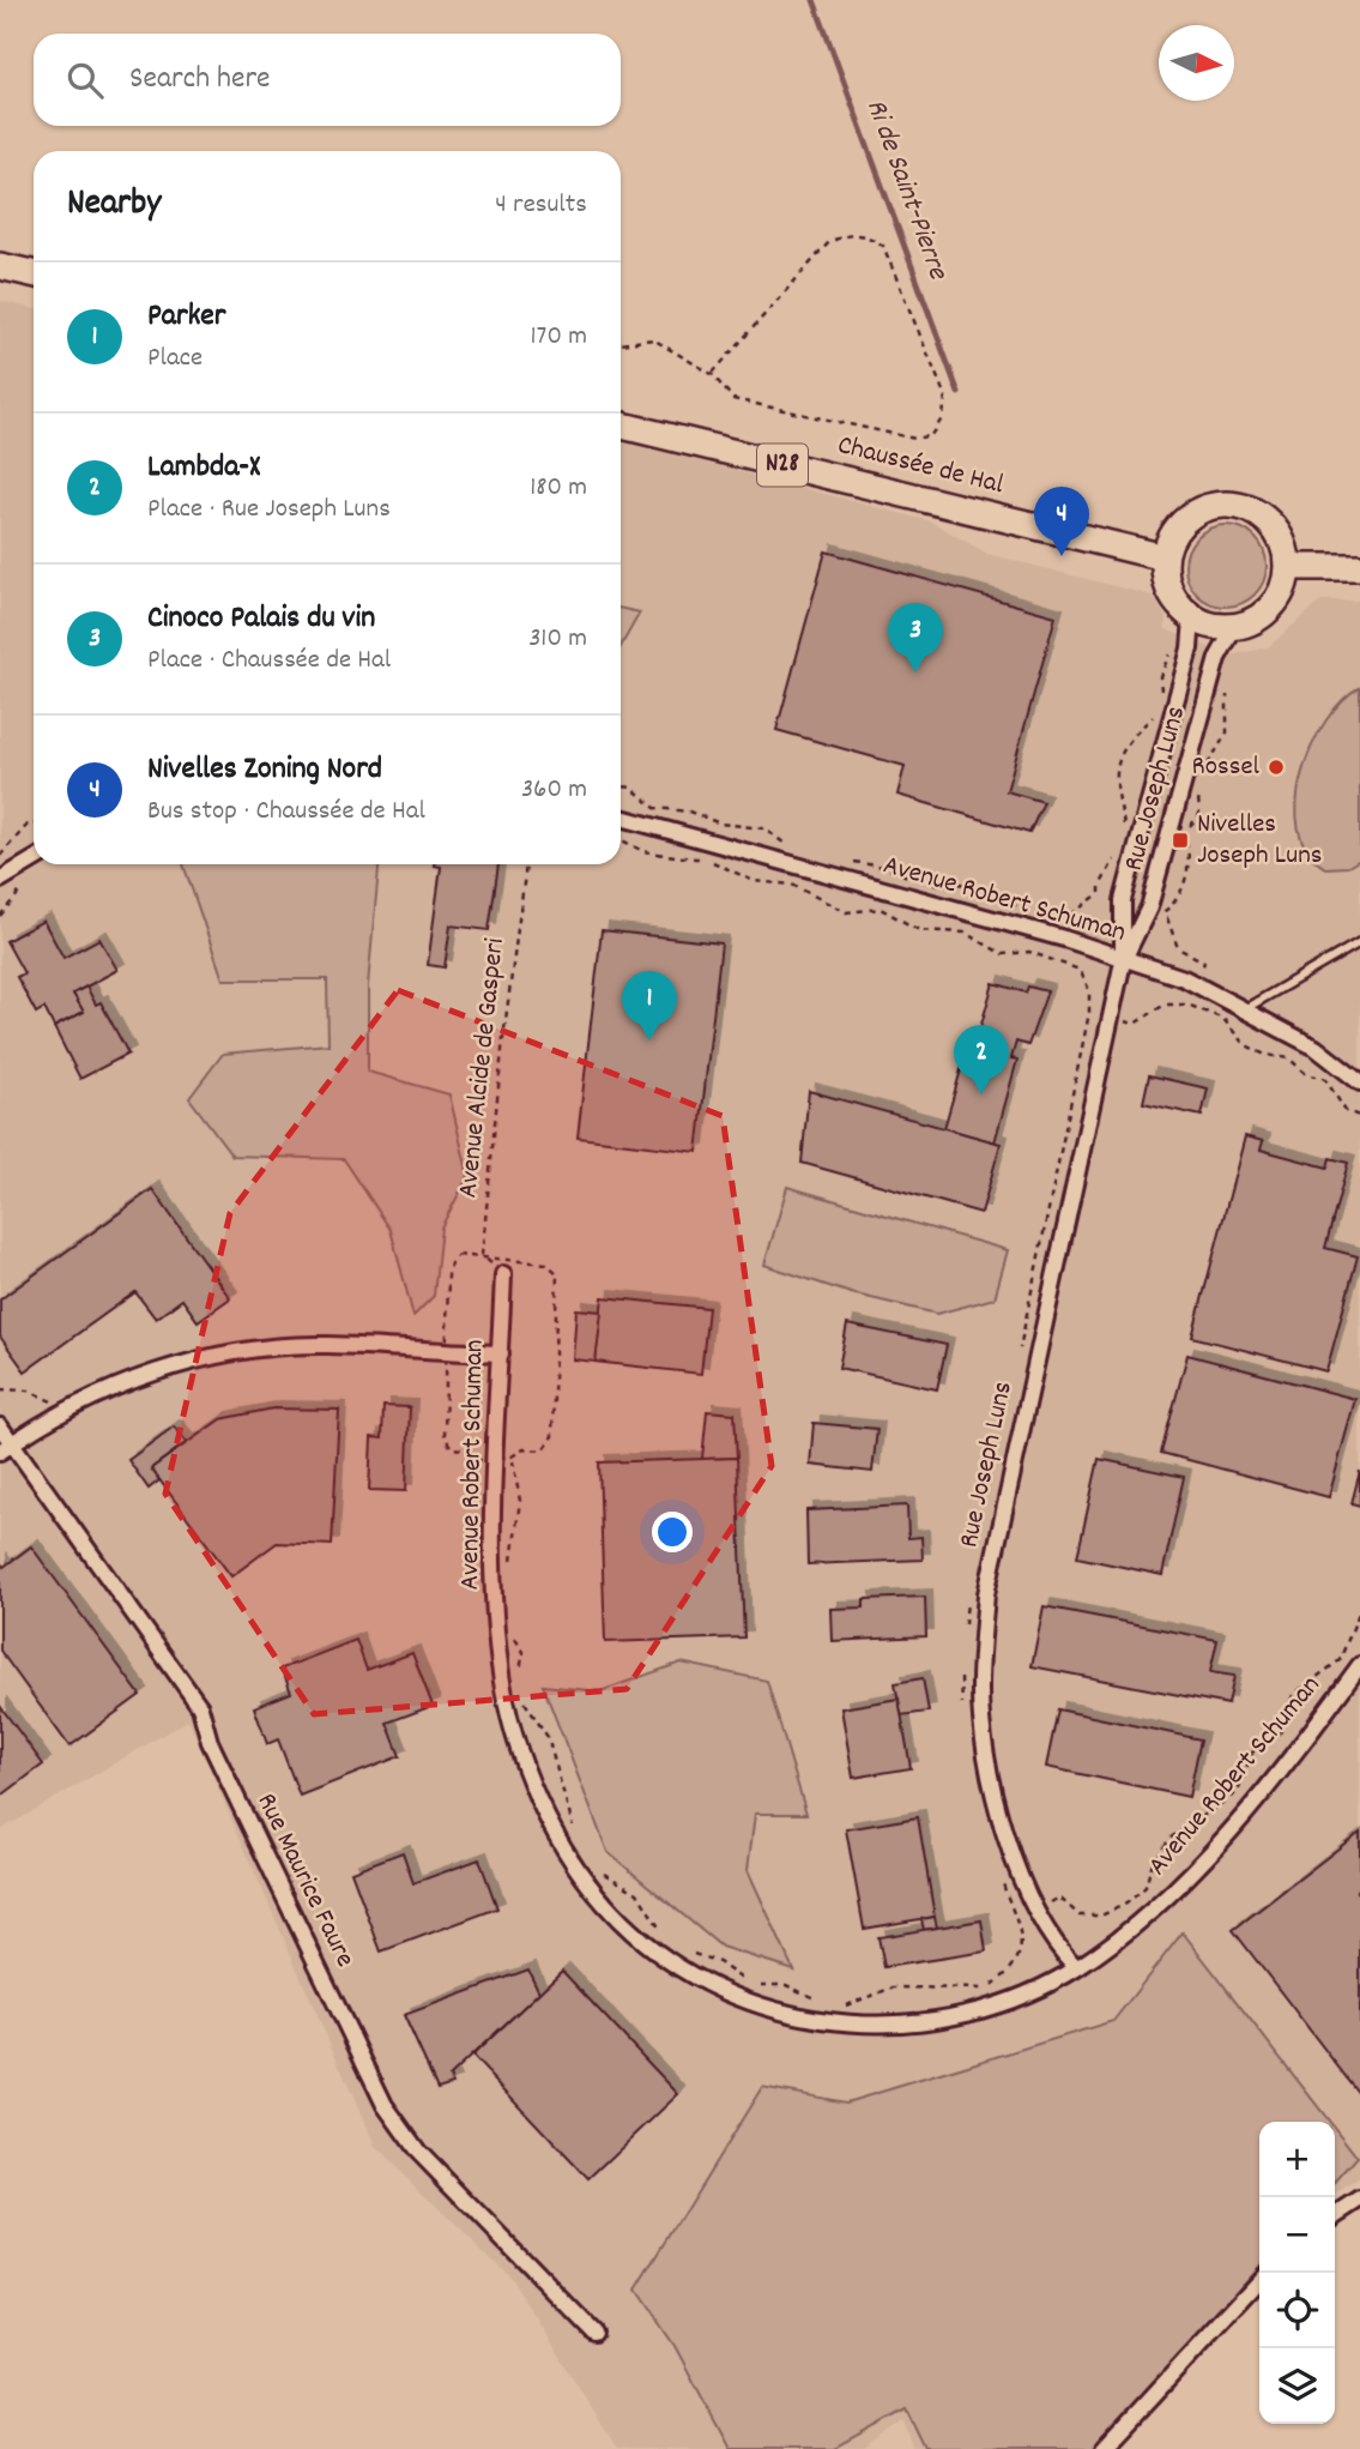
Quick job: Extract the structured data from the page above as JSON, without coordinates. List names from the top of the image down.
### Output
{
  "streets": {
    "main road": ["N28", "Chaussée de Hal"],
    "street": ["Rue Joseph Luns", "Avenue Robert Schuman", "Rue Maurice Faure"],
    "path": ["Avenue Alcide de Gasperi"]
  },
  "crossings": [
    ["Chaussée de Hal", "Rue Joseph Luns"],
    ["Rue Joseph Luns", "Avenue Robert Schuman"],
    ["Avenue Robert Schuman", "Avenue Alcide de Gasperi"]
  ],
  "water": ["Ri de Saint-Pierre"],
  "places": {
    "other": ["Rossel"],
    "transit": ["Nivelles Joseph Luns"]
  },
  "north": "right",
  "page": {
    "search": "Search here",
    "heading": ["Nearby", "4 results"],
    "list": [
      {
        "mark": "1",
        "name": "Parker",
        "note": "Place",
        "value": "170 m"
      },
      {
        "mark": "2",
        "name": "Lambda-X",
        "note": "Place · Rue Joseph Luns",
        "value": "180 m"
      },
      {
        "mark": "3",
        "name": "Cinoco Palais du vin",
        "note": "Place · Chaussée de Hal",
        "value": "310 m"
      },
      {
        "mark": "4",
        "name": "Nivelles Zoning Nord",
        "note": "Bus stop · Chaussée de Hal",
        "value": "360 m"
      }
    ],
    "pins": [
      "4",
      "3",
      "1",
      "2"
    ],
    "map_buttons": ["+", "−"]
  }
}
